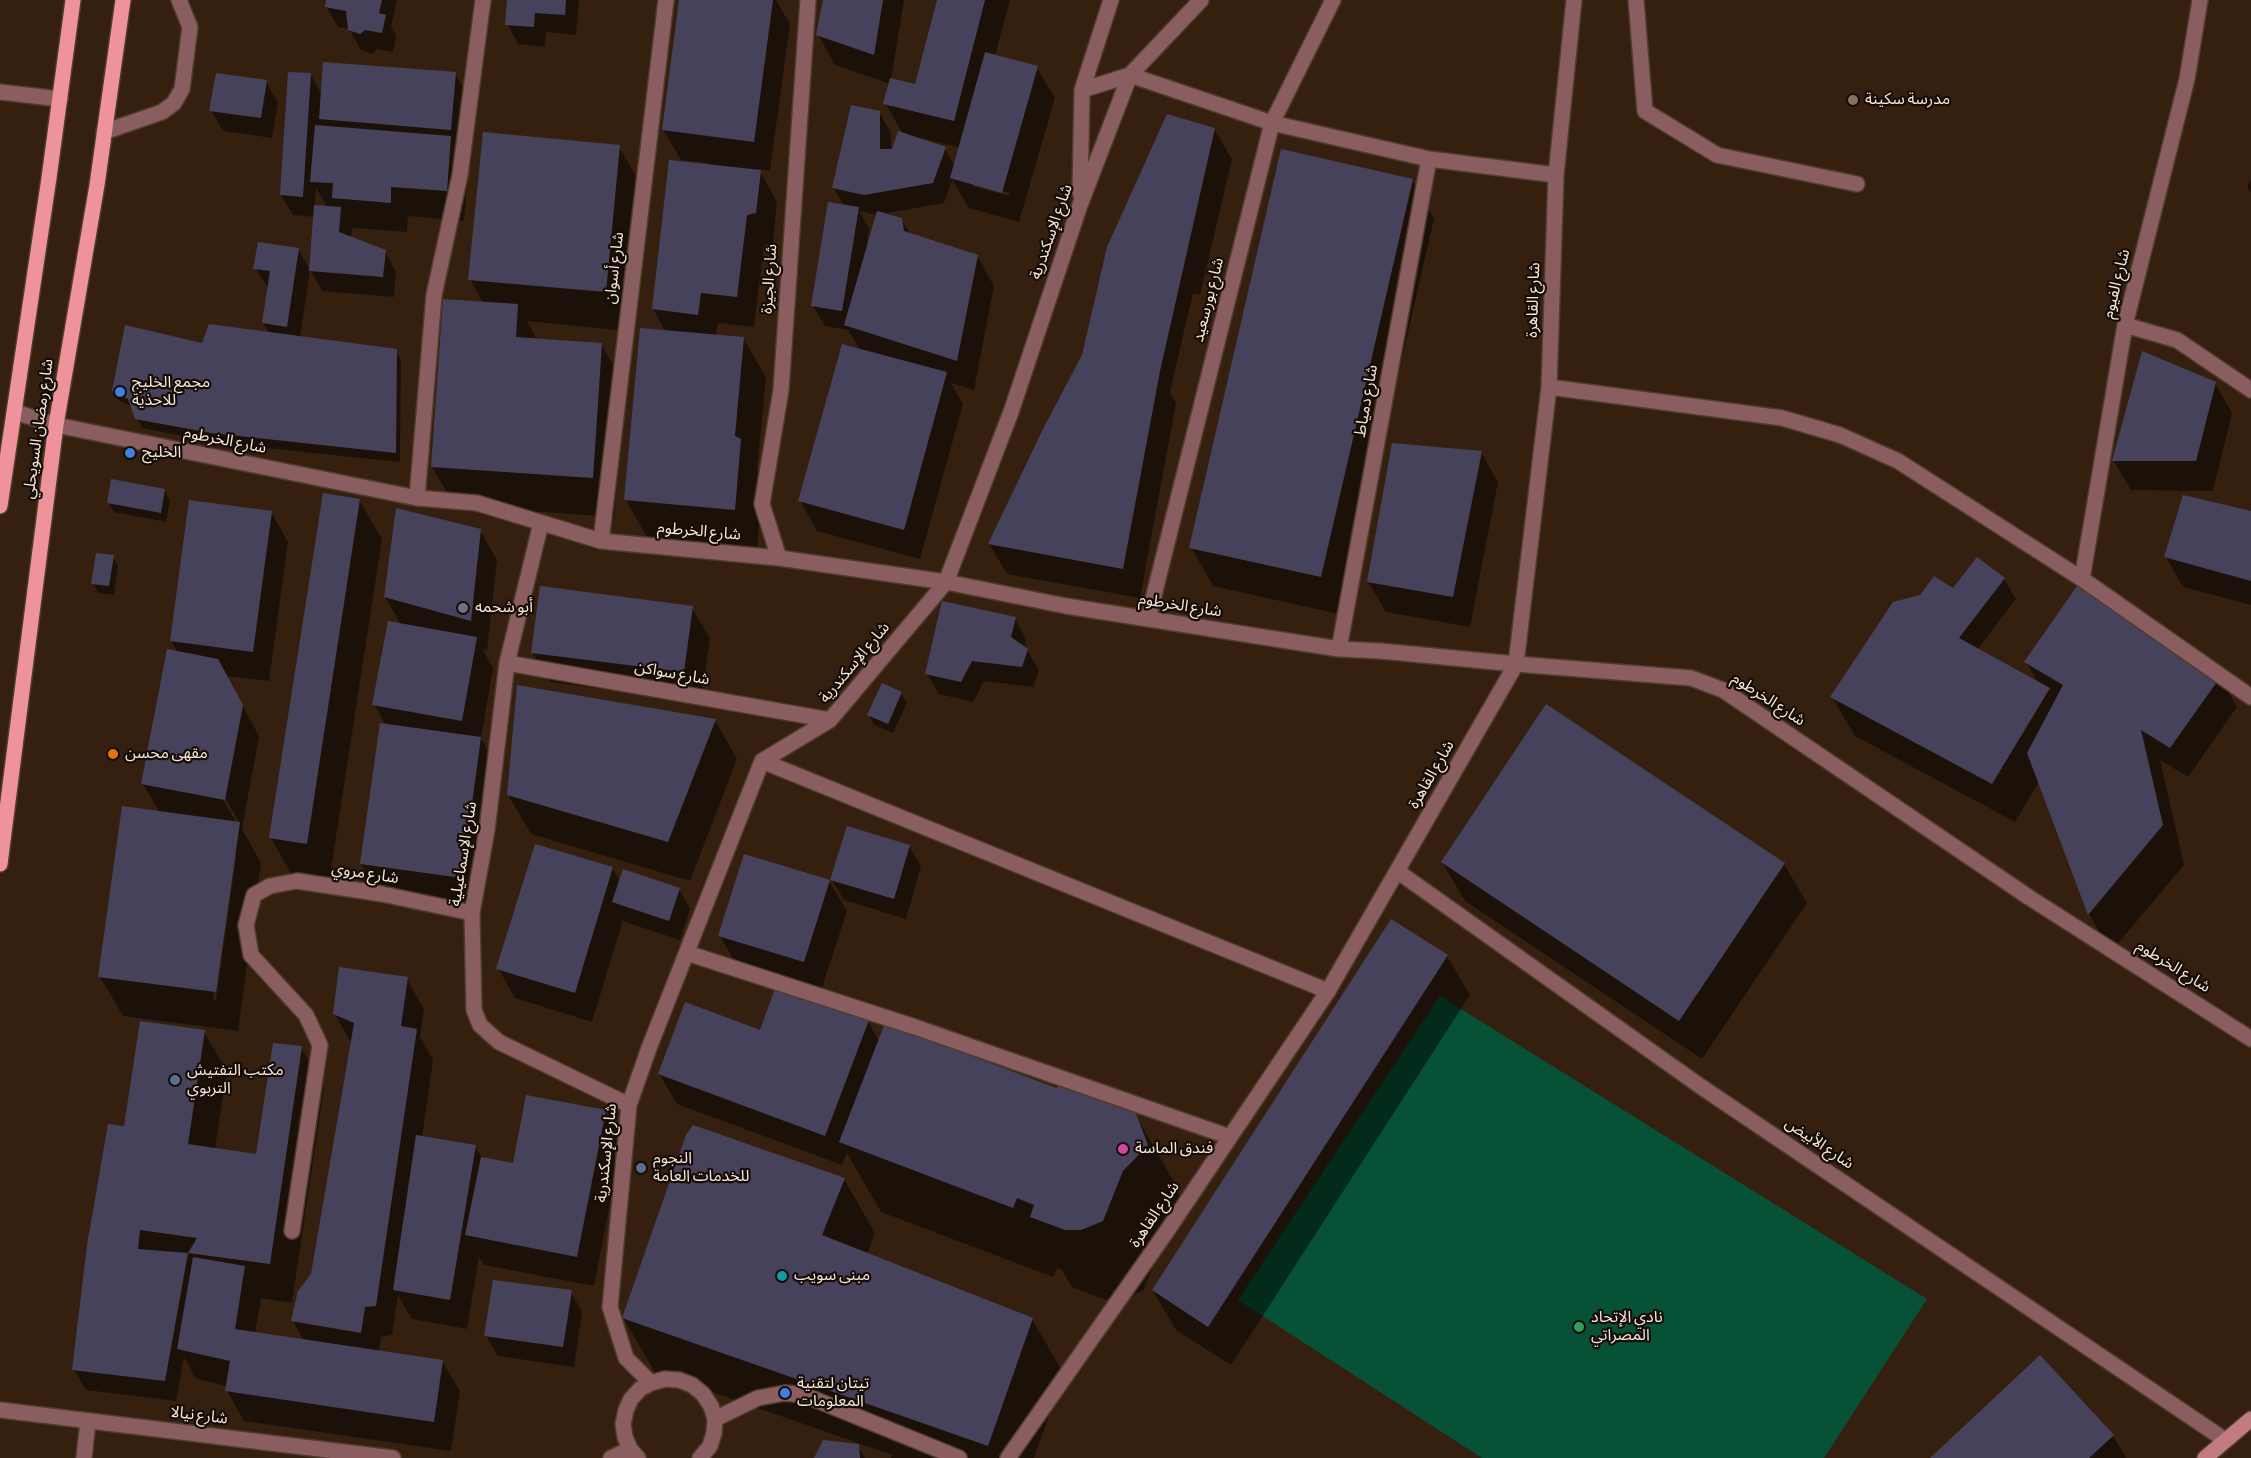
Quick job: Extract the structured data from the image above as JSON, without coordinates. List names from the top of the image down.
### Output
{
  "streets": {
    "main road": ["شارع رمضان السويحلي"],
    "street": [
      "شارع الإسكندرية",
      "شارع أسوان",
      "شارع الجيزة",
      "شارع الفيوم",
      "شارع بورسعيد",
      "شارع القاهرة",
      "شارع دمياط",
      "شارع الخرطوم",
      "شارع سواكن",
      "شارع الإسماعيلية",
      "شارع مروي",
      "شارع الأبيض",
      "شارع نيالا"
    ]
  },
  "crossings": [
    ["شارع الإسكندرية", "شارع الخرطوم"],
    ["شارع الإسكندرية", "شارع سواكن"],
    ["شارع الإسكندرية", "شارع الإسماعيلية"],
    ["شارع أسوان", "شارع الخرطوم"],
    ["شارع الجيزة", "شارع الخرطوم"],
    ["شارع بورسعيد", "شارع الخرطوم"],
    ["شارع القاهرة", "شارع الخرطوم"],
    ["شارع القاهرة", "شارع الأبيض"],
    ["شارع دمياط", "شارع الخرطوم"],
    ["شارع رمضان السويحلي", "شارع الخرطوم"],
    ["شارع الخرطوم", "شارع الإسماعيلية"],
    ["شارع سواكن", "شارع الإسماعيلية"],
    ["شارع الإسماعيلية", "شارع مروي"]
  ],
  "places": [
    "مدرسة سكينة",
    "مجمع الخليج للاحذية",
    "الخليج",
    "أبو شحمه",
    "مقهى محسن",
    "مكتب التفتيش التربوي",
    "فندق الماسة",
    "النجوم للخدمات العامة",
    "مبنى سويب",
    "نادي الإتحاد المصراتي",
    "تيتان لتقنية المعلومات"
  ]
}
